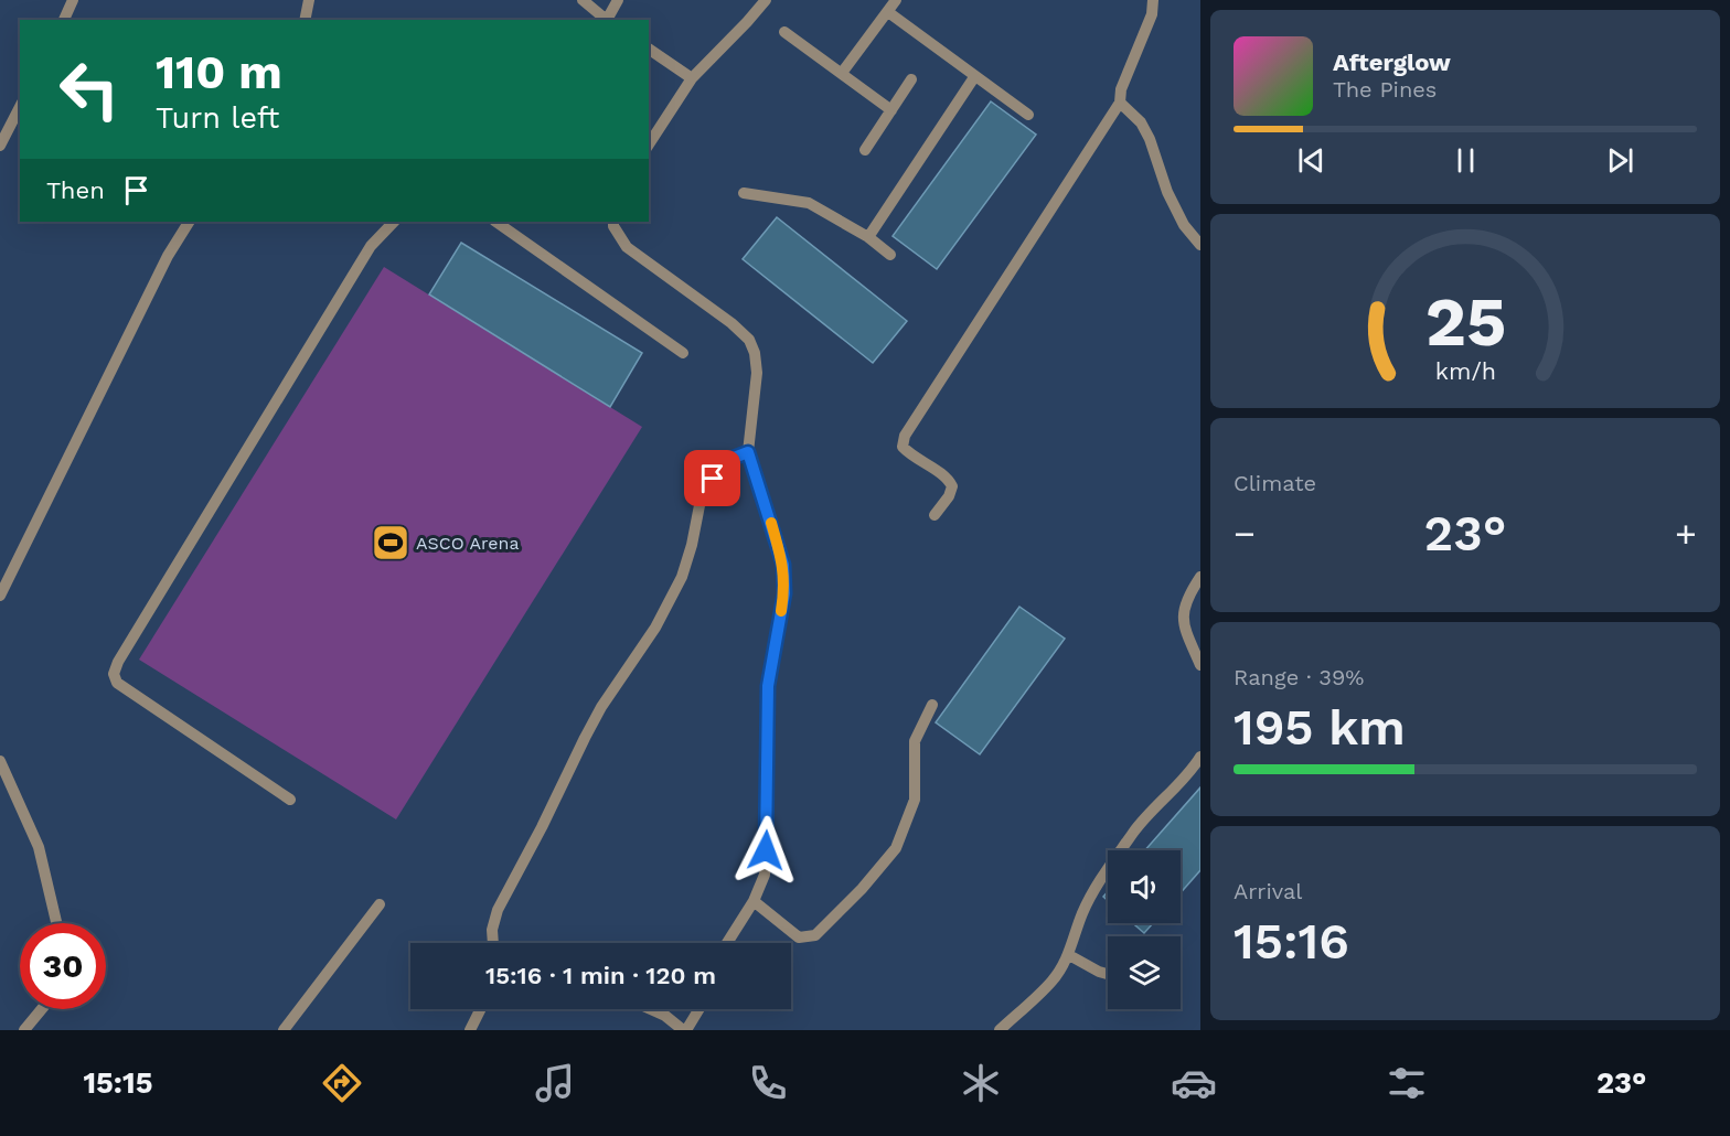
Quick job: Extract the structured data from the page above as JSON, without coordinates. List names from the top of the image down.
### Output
{
  "places": {
    "sports": ["ASCO Arena"]
  },
  "page": {
    "turn": ["110 m", "Turn left"],
    "song": ["Afterglow", "The Pines"],
    "then": "Then",
    "tile": [
      "Climate",
      ["Range · 39%", "195 km"],
      ["Arrival", "15:16"]
    ],
    "heat": ["−", "23°", "+"],
    "limit": "30",
    "trip": "15:16 · 1 min · 120 m",
    "tabs": ["15:15", "23°"],
    "gauge": ["25", "km/h"]
  }
}
